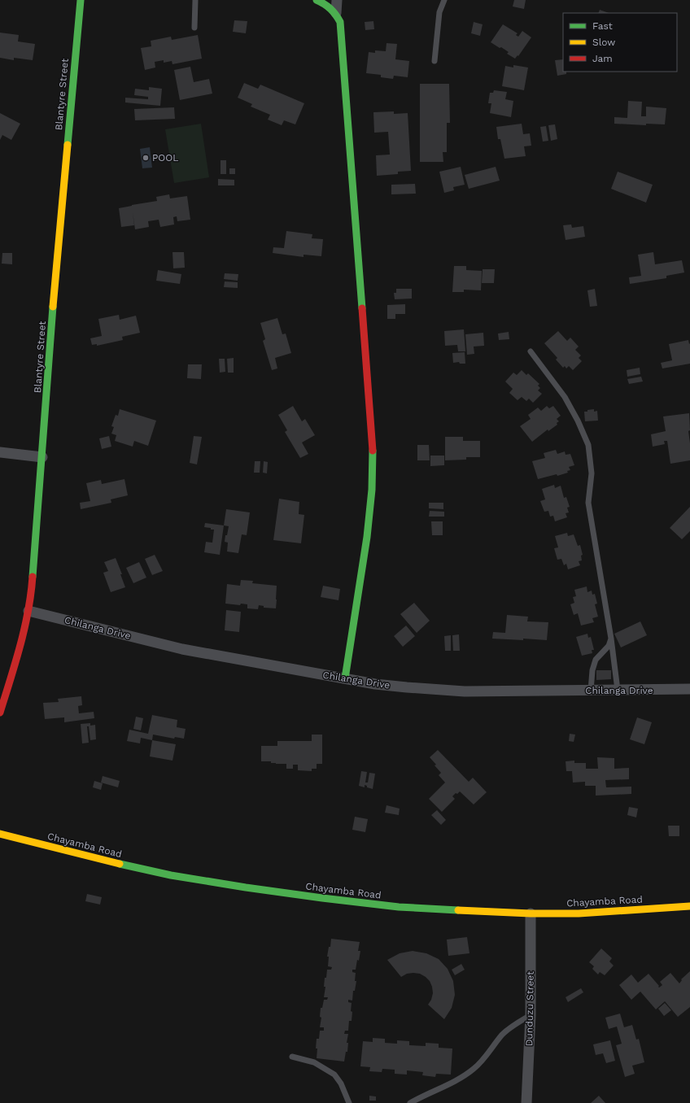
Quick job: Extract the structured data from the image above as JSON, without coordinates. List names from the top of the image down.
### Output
{
  "streets": {
    "street": [
      "Blantyre Street",
      "Chilanga Drive",
      "Chayamba Road",
      "Dunduzu Street"
    ]
  },
  "crossings": [
    ["Blantyre Street", "Chilanga Drive"],
    ["Chayamba Road", "Dunduzu Street"]
  ],
  "places": ["POOL"],
  "legend": ["Fast", "Slow", "Jam"]
}
